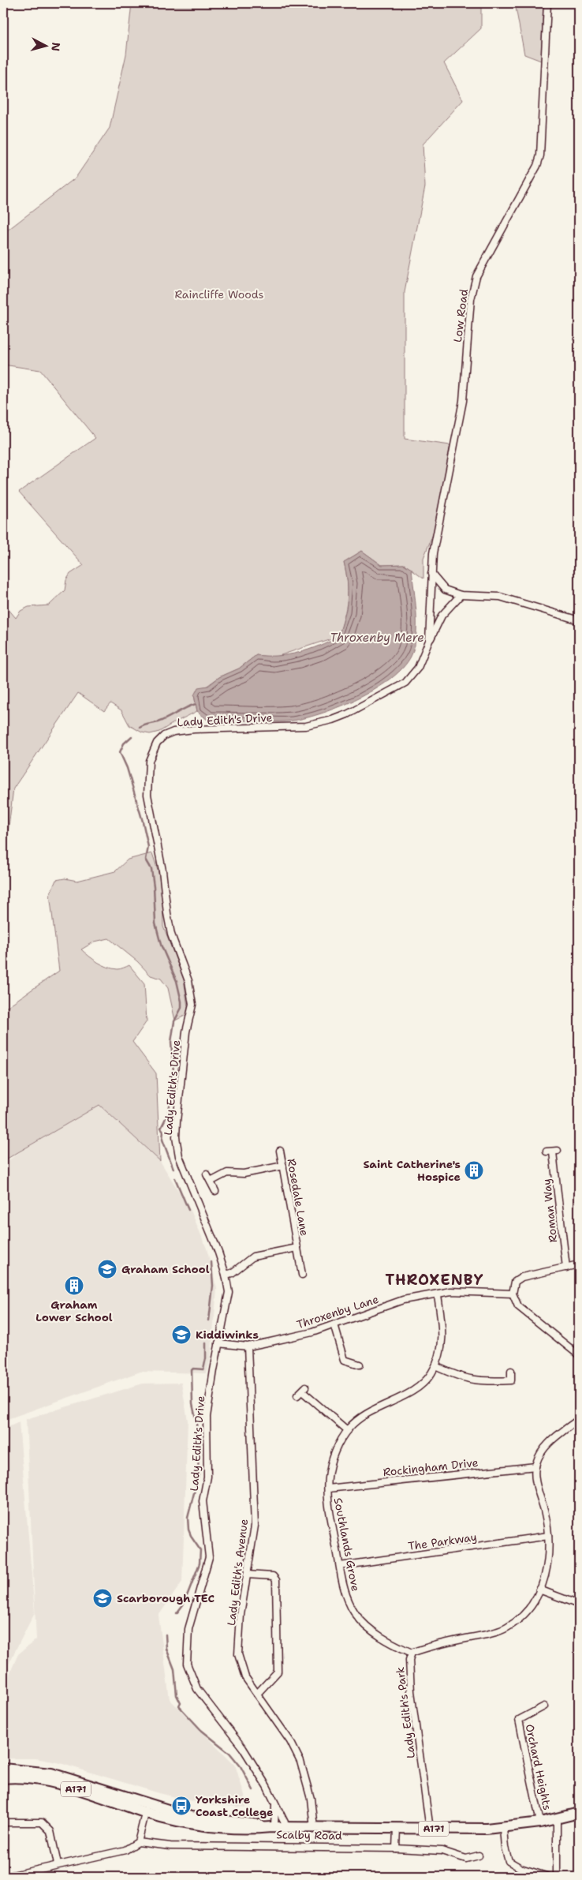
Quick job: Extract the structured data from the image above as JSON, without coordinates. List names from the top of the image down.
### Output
{
  "streets": {
    "highway": ["A171", "Scalby Road"],
    "street": [
      "Low Road",
      "Lady Edith's Drive",
      "Rosedale Lane",
      "Roman Way",
      "Throxenby Lane",
      "Rockingham Drive",
      "The Parkway",
      "Southlands Grove",
      "Lady Edith's Avenue",
      "Lady Edith's Park",
      "Orchard Heights"
    ]
  },
  "crossings": [
    ["Low Road", "Lady Edith's Drive"],
    ["Lady Edith's Drive", "Rosedale Lane"],
    ["Lady Edith's Drive", "Throxenby Lane"],
    ["Lady Edith's Drive", "Scalby Road"],
    ["Throxenby Lane", "Southlands Grove"],
    ["Throxenby Lane", "Lady Edith's Avenue"],
    ["Rockingham Drive", "Southlands Grove"],
    ["Rockingham Drive", "Lady Edith's Park"],
    ["The Parkway", "Southlands Grove"],
    ["The Parkway", "Lady Edith's Park"],
    ["Southlands Grove", "Lady Edith's Park"],
    ["Lady Edith's Avenue", "Scalby Road"],
    ["Lady Edith's Park", "Scalby Road"],
    ["Orchard Heights", "Scalby Road"]
  ],
  "districts": ["THROXENBY"],
  "water": ["Throxenby Mere"],
  "parks": ["Raincliffe Woods"],
  "places": {
    "building": ["Saint Catherine's Hospice", "Graham Lower School"],
    "school or university": ["Graham School", "Kiddiwinks", "Scarborough TEC"],
    "bus stop": ["Yorkshire Coast College"]
  },
  "north": "right"
}
